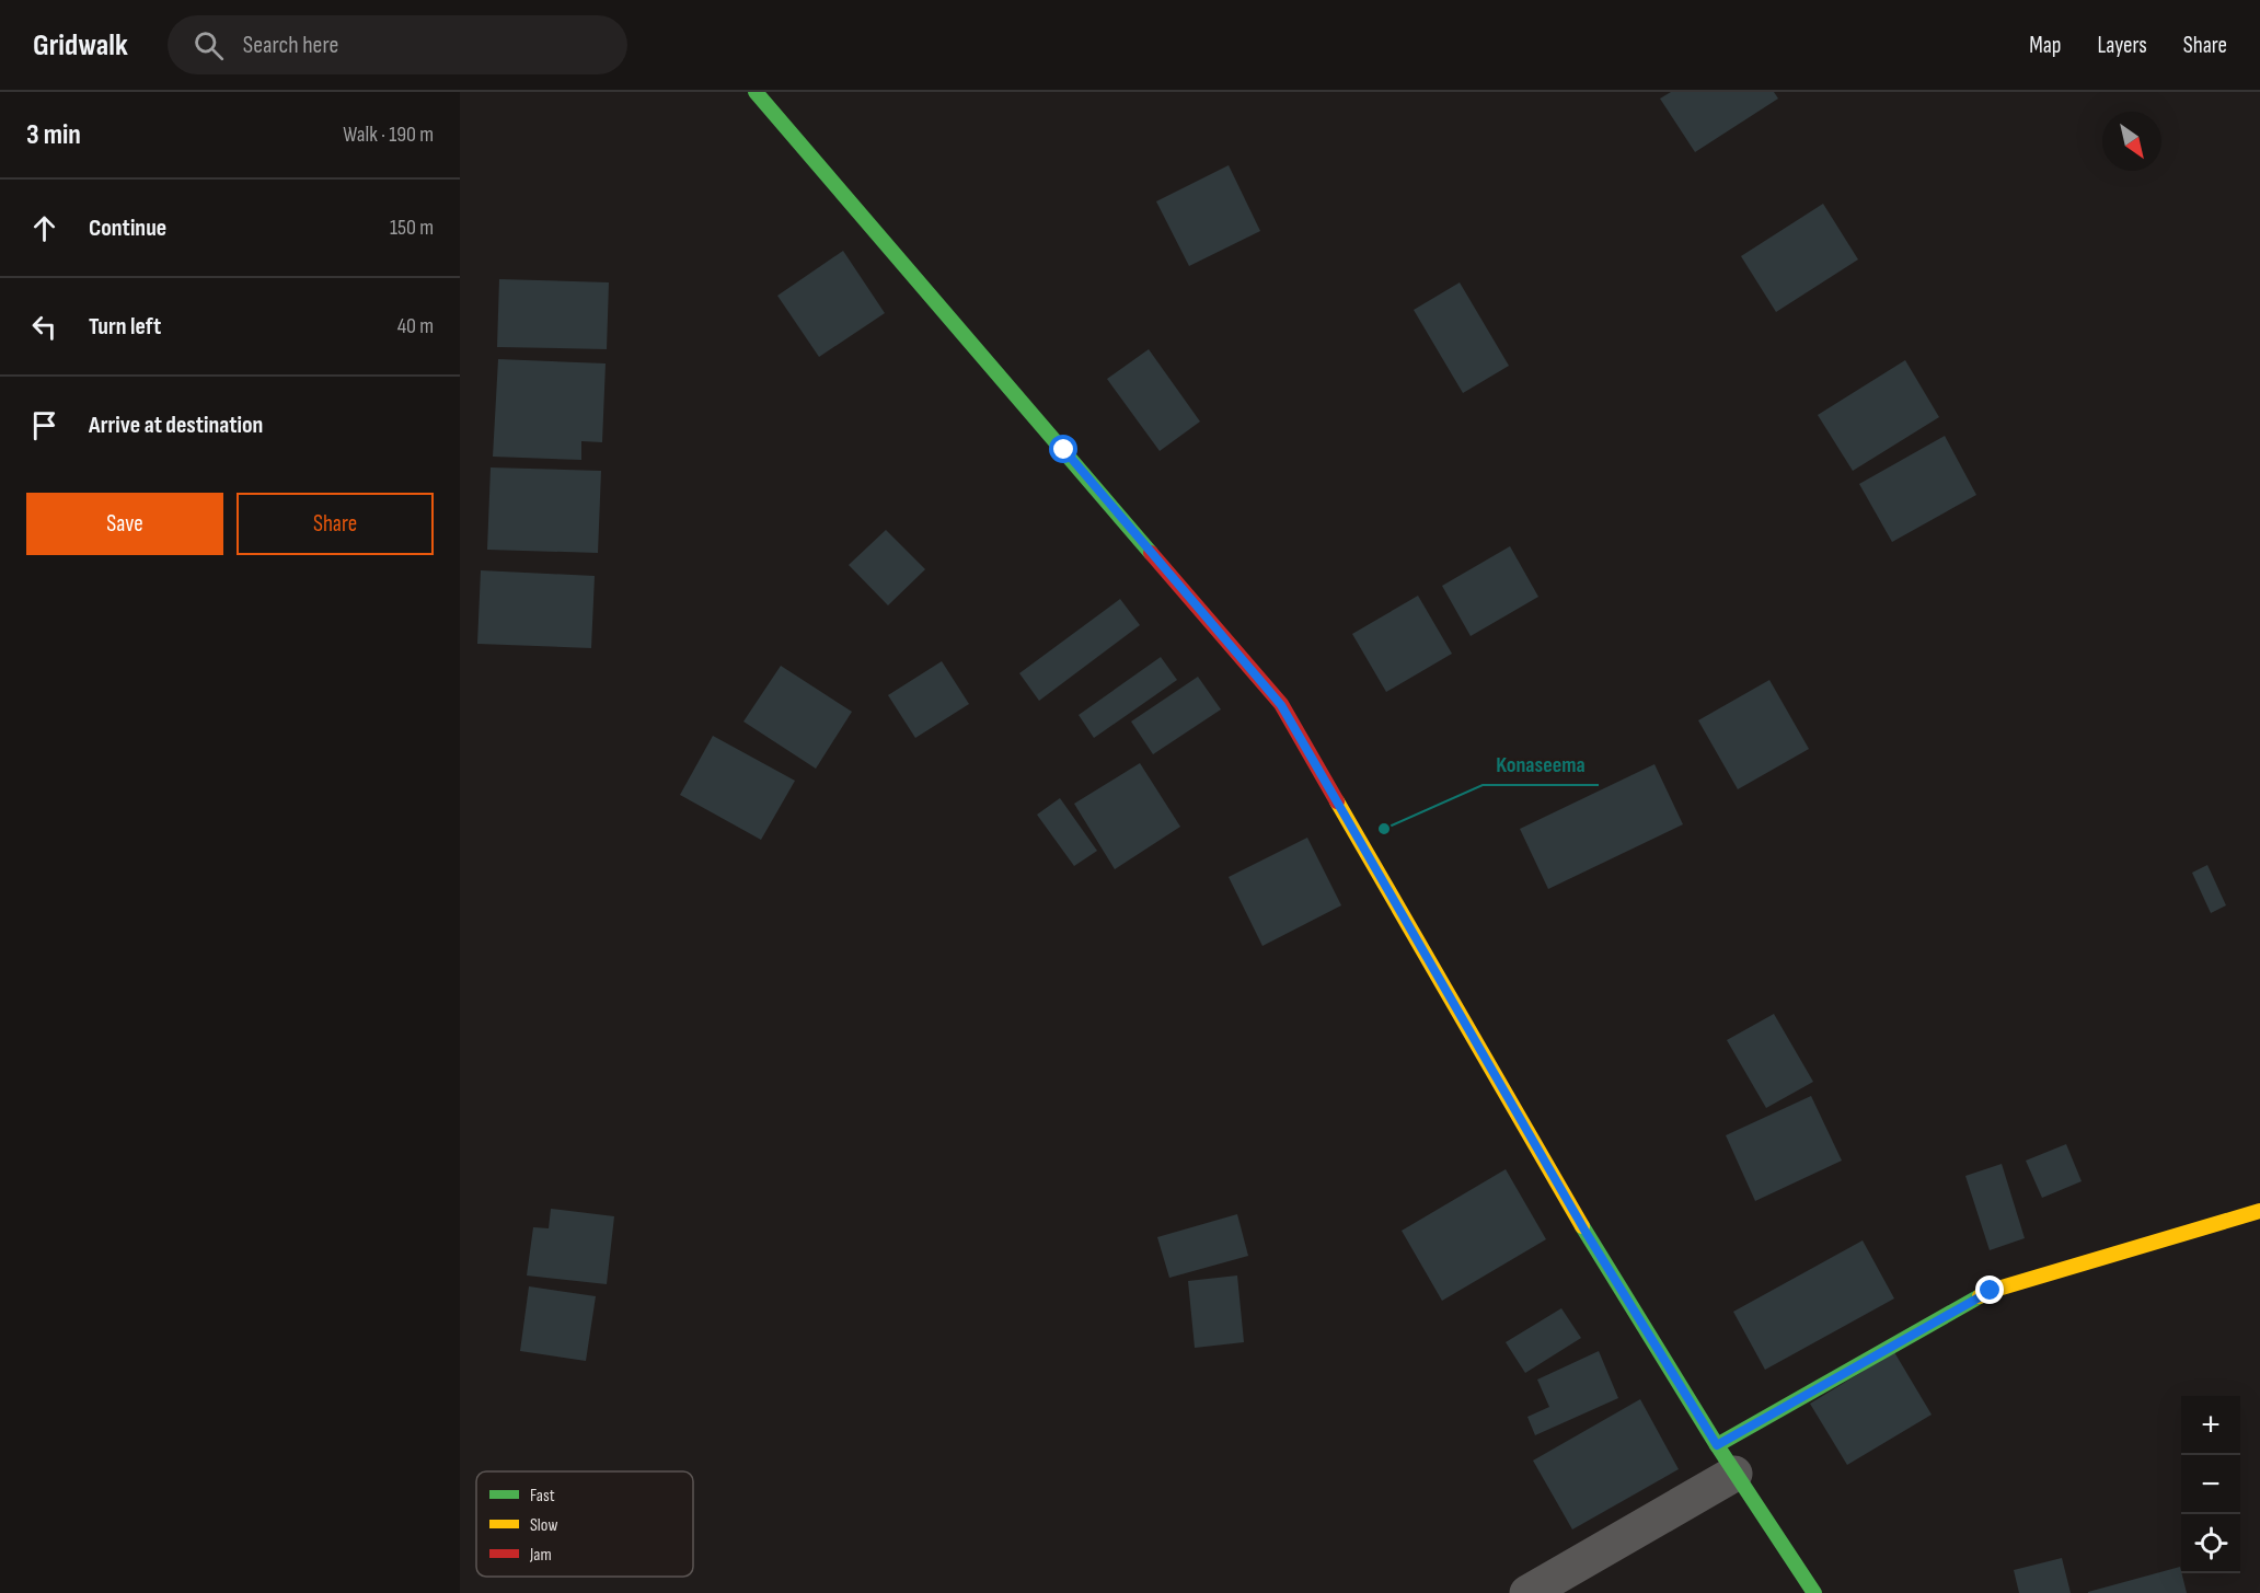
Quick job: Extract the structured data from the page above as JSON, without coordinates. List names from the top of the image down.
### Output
{
  "places": ["Konaseema"],
  "legend": ["Fast", "Slow", "Jam"],
  "north": "bottom right",
  "page": {
    "header": "Gridwalk",
    "search": "Search here",
    "nav": ["Map", "Layers", "Share"],
    "heading": ["3 min", "Walk · 190 m"],
    "list": [
      ["Continue", "150 m"],
      ["Turn left", "40 m"],
      "Arrive at destination"
    ],
    "buttons": ["Save", "Share"],
    "map_buttons": ["+", "−"]
  }
}
